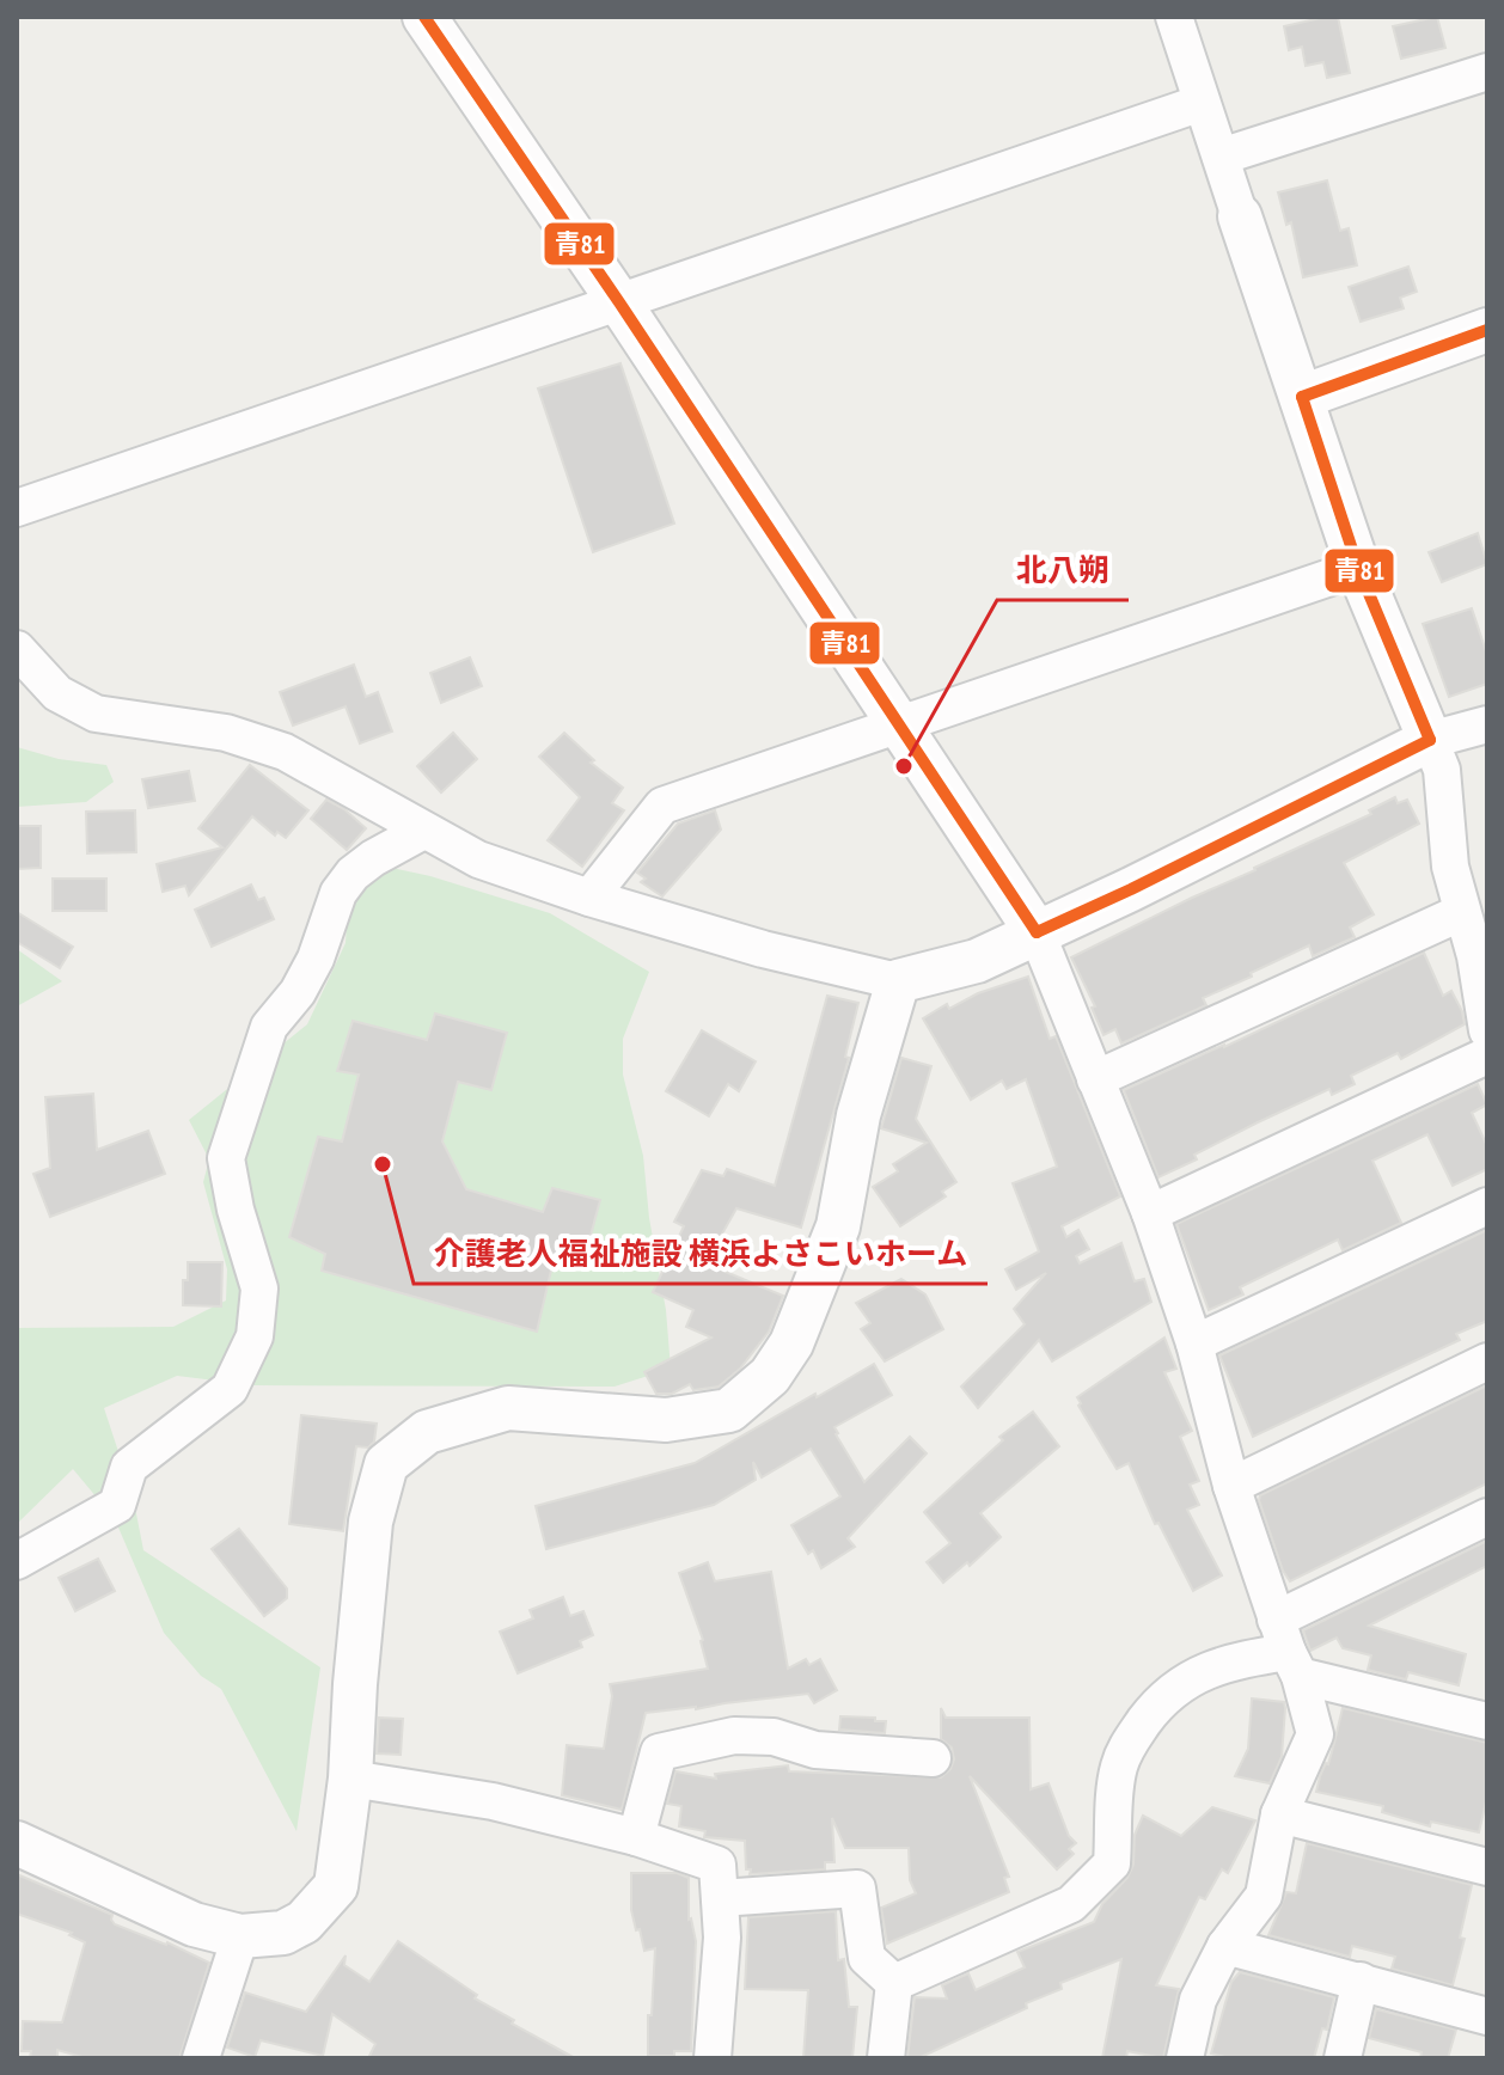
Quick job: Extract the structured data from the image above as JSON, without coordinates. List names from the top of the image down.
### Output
{
  "places": ["北八朔", "介護老人福祉施設 横浜よさこいホーム"],
  "lines": ["transit line 青81"]
}
